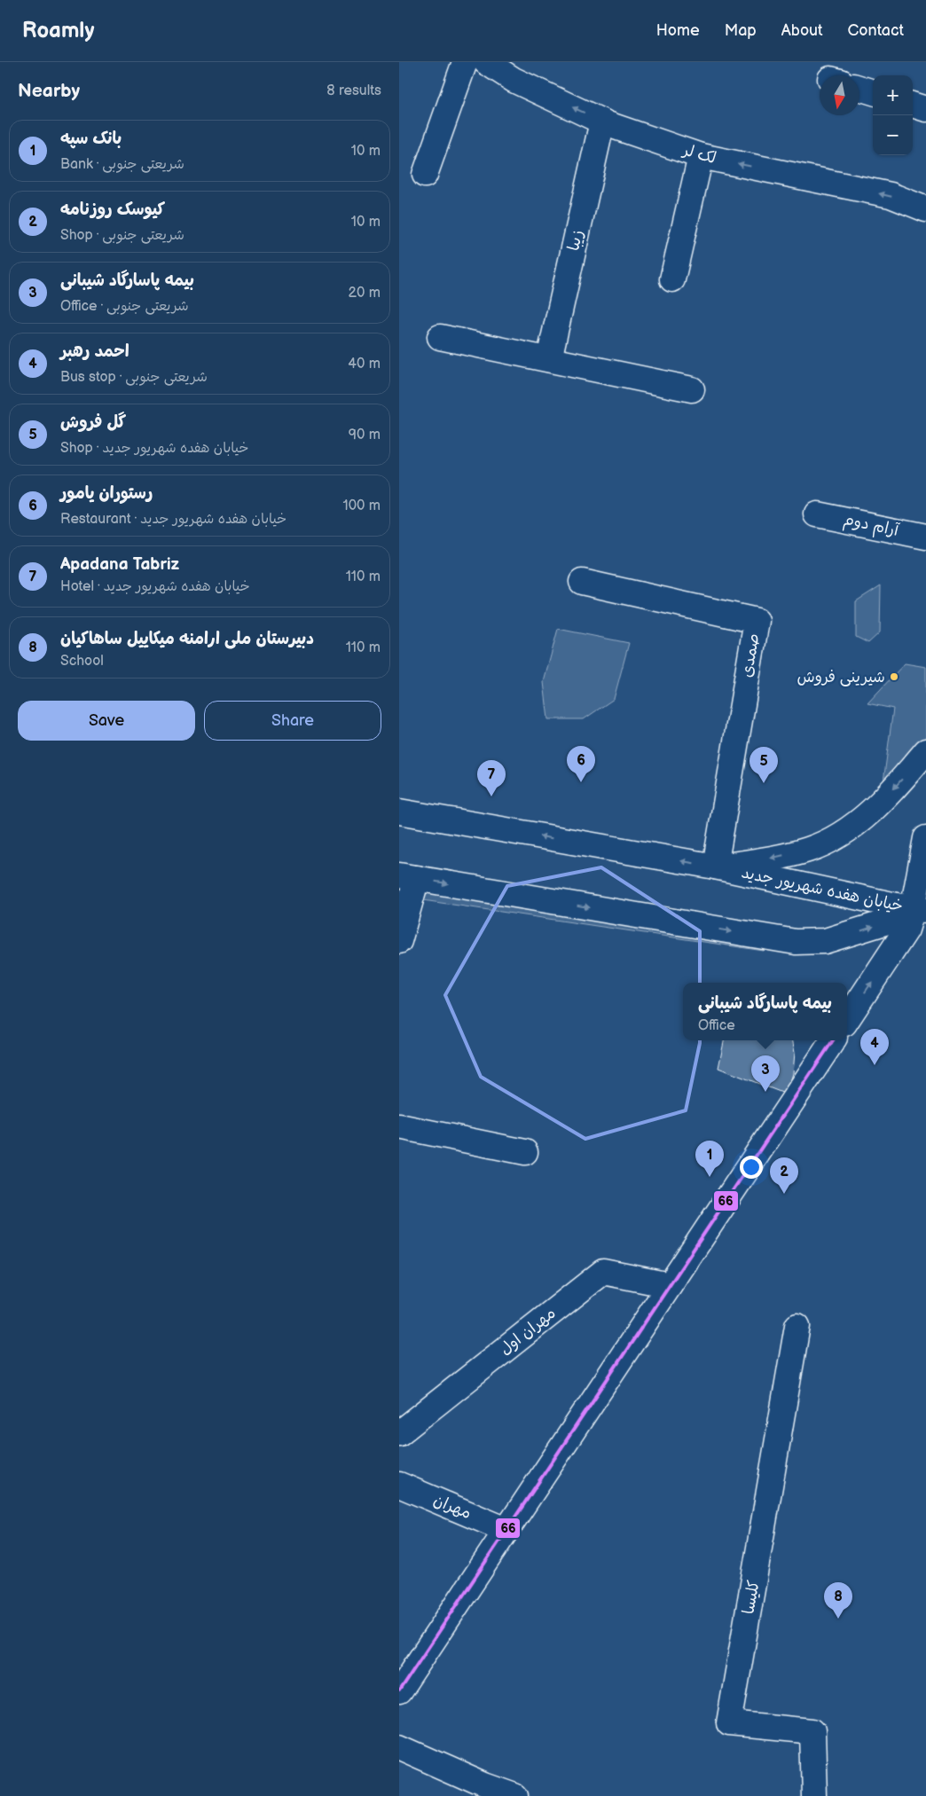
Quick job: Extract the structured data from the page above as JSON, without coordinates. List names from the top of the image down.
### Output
{
  "streets": {
    "main road": [
      "لک لر",
      "زیبا",
      "آرام دوم",
      "صمدی",
      "خیابان هفده شهریور جدید",
      "مهران اول",
      "مهران",
      "کلیسا"
    ]
  },
  "crossings": [
    ["لک لر", "زیبا"],
    ["صمدی", "خیابان هفده شهریور جدید"]
  ],
  "one_way": ["لک لر"],
  "places": ["شیرینی فروش"],
  "lines": ["transit line 66"],
  "north": "bottom",
  "page": {
    "header": "Roamly",
    "nav": [
      "Home",
      "Map",
      "About",
      "Contact"
    ],
    "heading": ["Nearby", "8 results"],
    "map_buttons": ["+", "−"],
    "list": [
      {
        "mark": "1",
        "name": "بانک سپه",
        "note": "Bank · شریعتی جنوبی",
        "value": "10 m"
      },
      {
        "mark": "2",
        "name": "کیوسک روزنامه",
        "note": "Shop · شریعتی جنوبی",
        "value": "10 m"
      },
      {
        "mark": "3",
        "name": "بیمه پاسارگاد شیبانی",
        "note": "Office · شریعتی جنوبی",
        "value": "20 m"
      },
      {
        "mark": "4",
        "name": "احمد رهبر",
        "note": "Bus stop · شریعتی جنوبی",
        "value": "40 m"
      },
      {
        "mark": "5",
        "name": "گل فروش",
        "note": "Shop · خیابان هفده شهریور جدید",
        "value": "90 m"
      },
      {
        "mark": "6",
        "name": "رستوران یامور",
        "note": "Restaurant · خیابان هفده شهریور جدید",
        "value": "100 m"
      },
      {
        "mark": "7",
        "name": "Apadana Tabriz",
        "note": "Hotel · خیابان هفده شهریور جدید",
        "value": "110 m"
      },
      {
        "mark": "8",
        "name": "دبیرستان ملی ارامنه میکاییل ساهاکیان",
        "note": "School",
        "value": "110 m"
      }
    ],
    "buttons": ["Save", "Share"],
    "pins": [
      "6",
      "5",
      "7",
      "4",
      "3",
      "1",
      "2",
      "8"
    ],
    "popup": ["بیمه پاسارگاد شیبانی", "Office"]
  }
}
